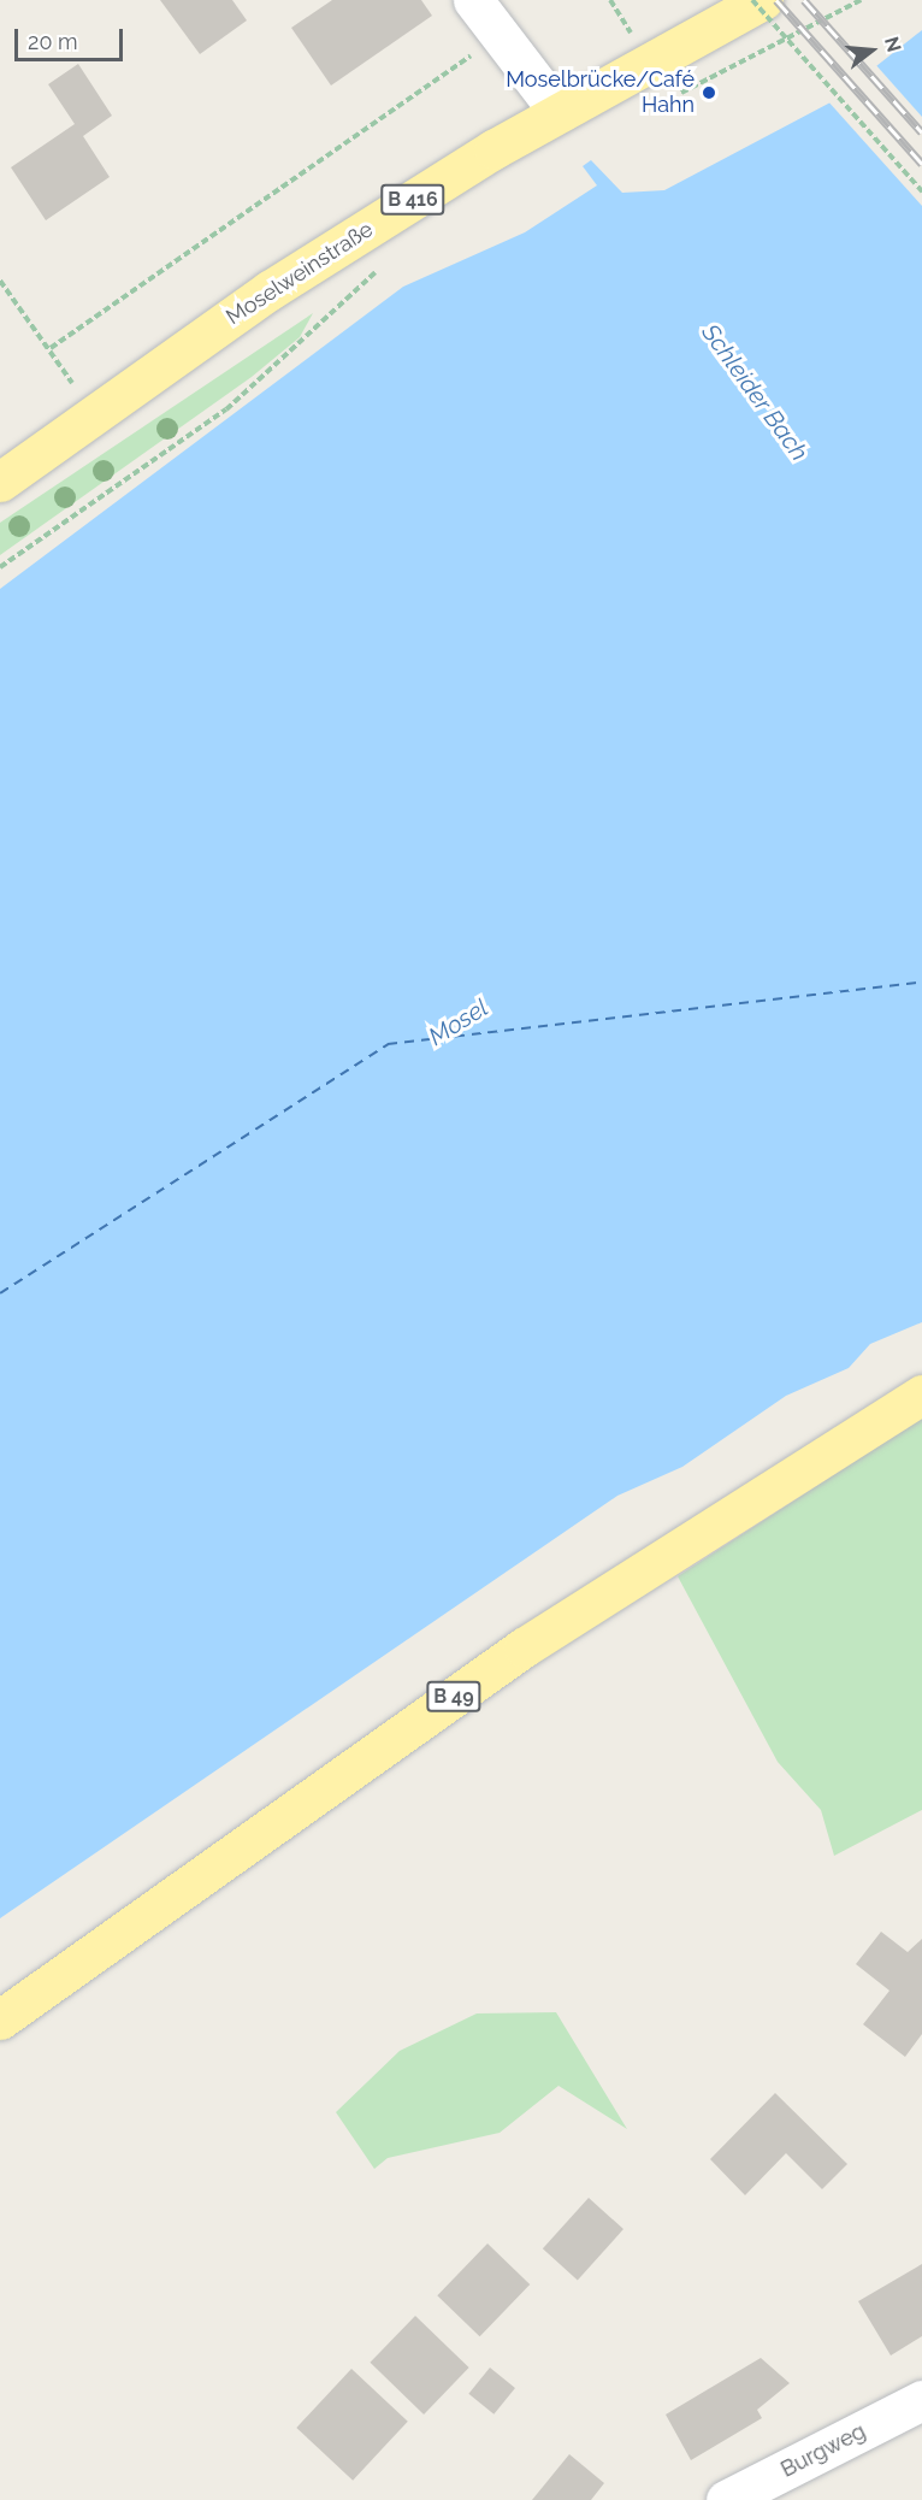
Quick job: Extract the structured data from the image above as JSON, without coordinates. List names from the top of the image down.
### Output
{
  "streets": {
    "main road": ["B 416", "Moselweinstraße", "B 49"],
    "street": ["Burgweg"]
  },
  "water": ["Schleider Bach", "Mosel"],
  "places": ["Moselbrücke/Café Hahn"],
  "scale_bar": "20 m",
  "north": "right"
}
